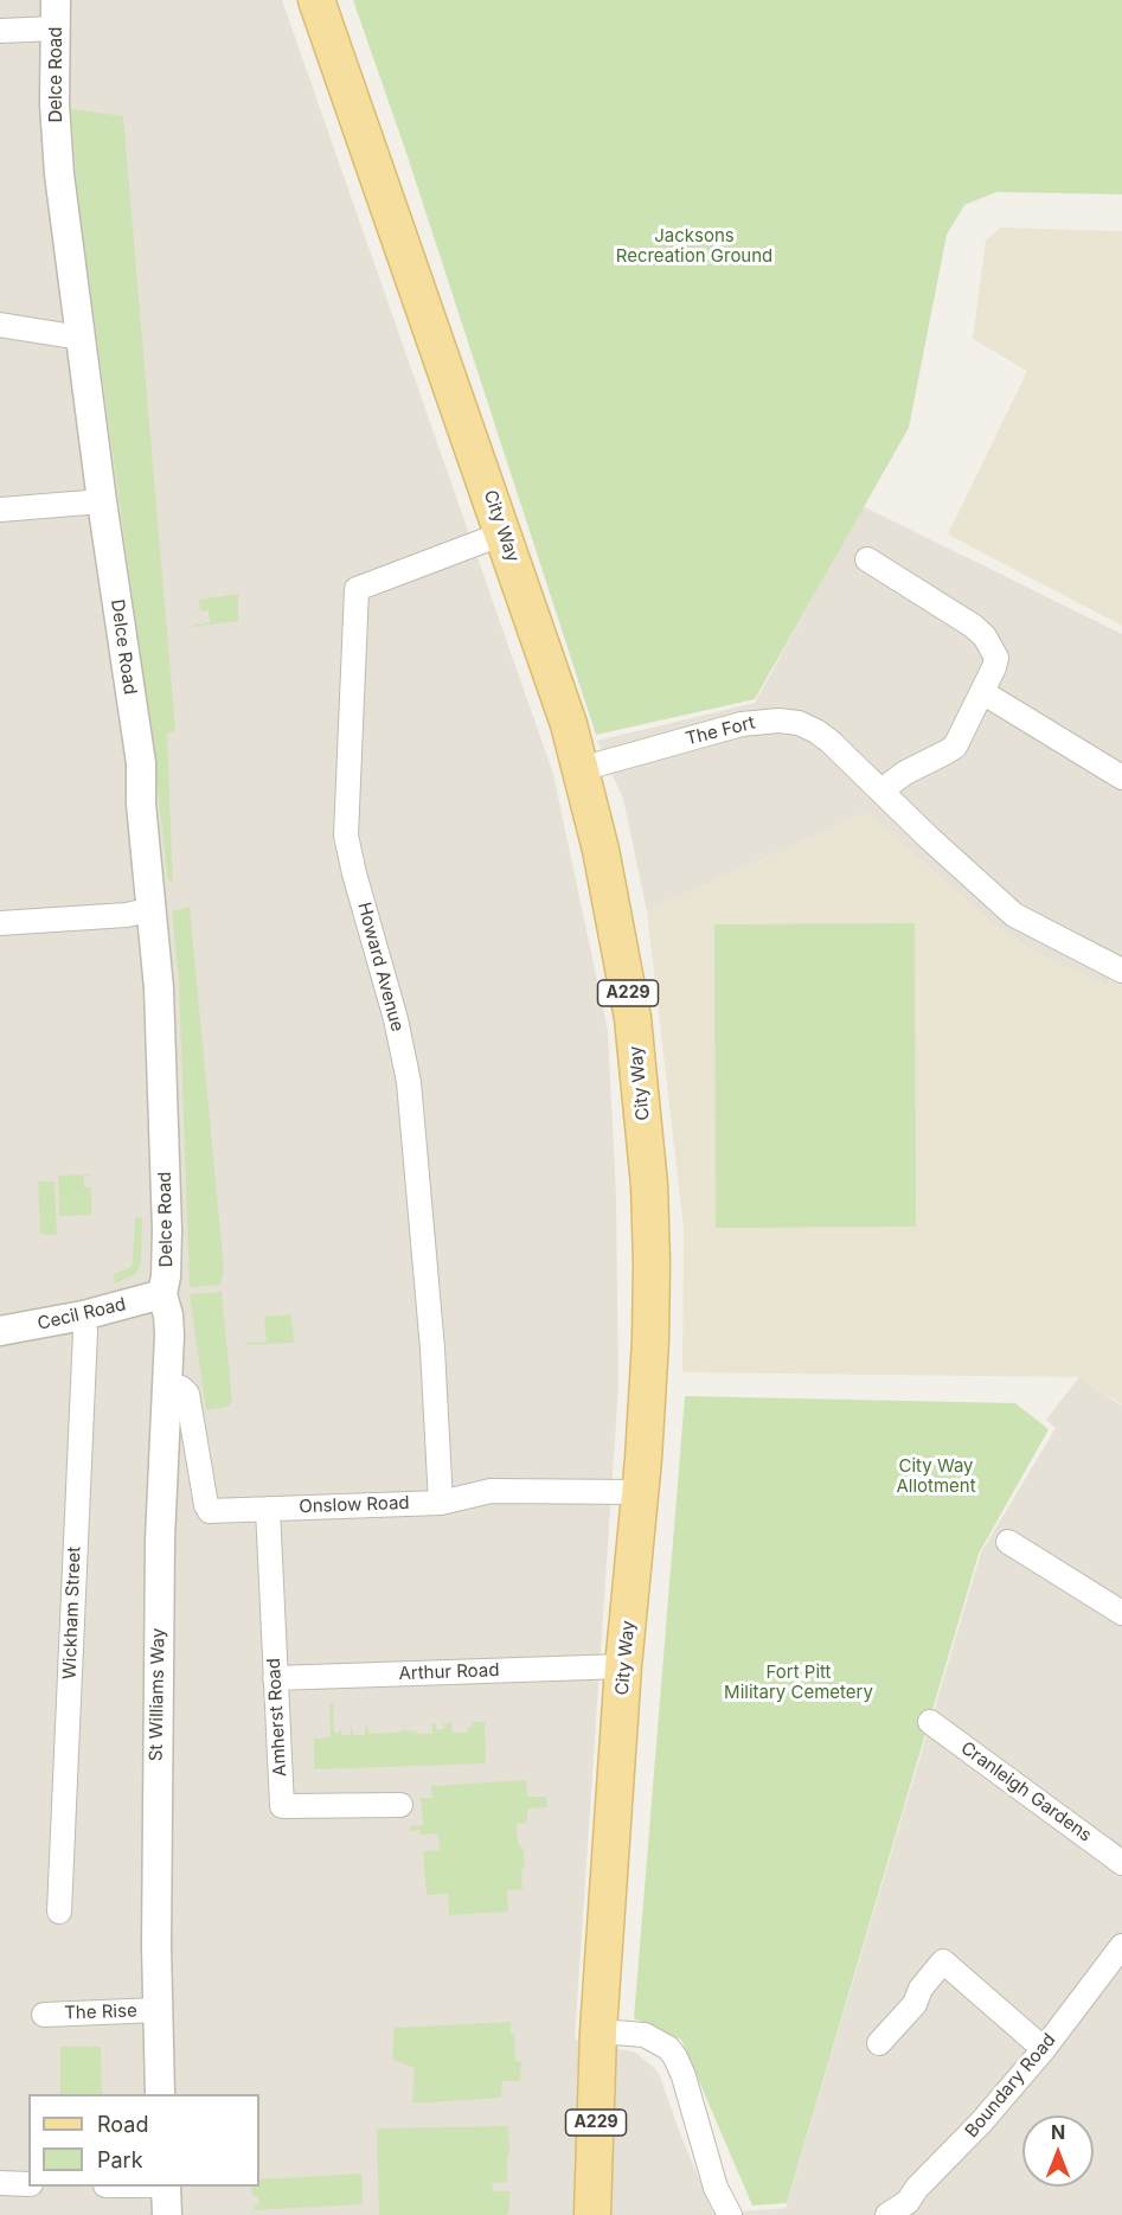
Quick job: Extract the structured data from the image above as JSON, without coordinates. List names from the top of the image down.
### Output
{
  "streets": {
    "main road": ["City Way", "A229"],
    "street": [
      "Delce Road",
      "The Fort",
      "Howard Avenue",
      "Cecil Road",
      "Onslow Road",
      "Wickham Street",
      "Arthur Road",
      "St Williams Way",
      "Amherst Road",
      "Cranleigh Gardens",
      "The Rise",
      "Boundary Road"
    ]
  },
  "crossings": [
    ["Delce Road", "Cecil Road"],
    ["Delce Road", "St Williams Way"],
    ["City Way", "The Fort"],
    ["City Way", "Howard Avenue"],
    ["City Way", "Onslow Road"],
    ["City Way", "Arthur Road"],
    ["Howard Avenue", "Onslow Road"],
    ["Cecil Road", "Wickham Street"],
    ["Cecil Road", "St Williams Way"],
    ["Onslow Road", "St Williams Way"],
    ["Onslow Road", "Amherst Road"],
    ["Arthur Road", "Amherst Road"],
    ["St Williams Way", "The Rise"]
  ],
  "parks": ["Jacksons Recreation Ground", "City Way Allotment", "Fort Pitt Military Cemetery"],
  "legend": ["Road", "Park"],
  "north": "top"
}
